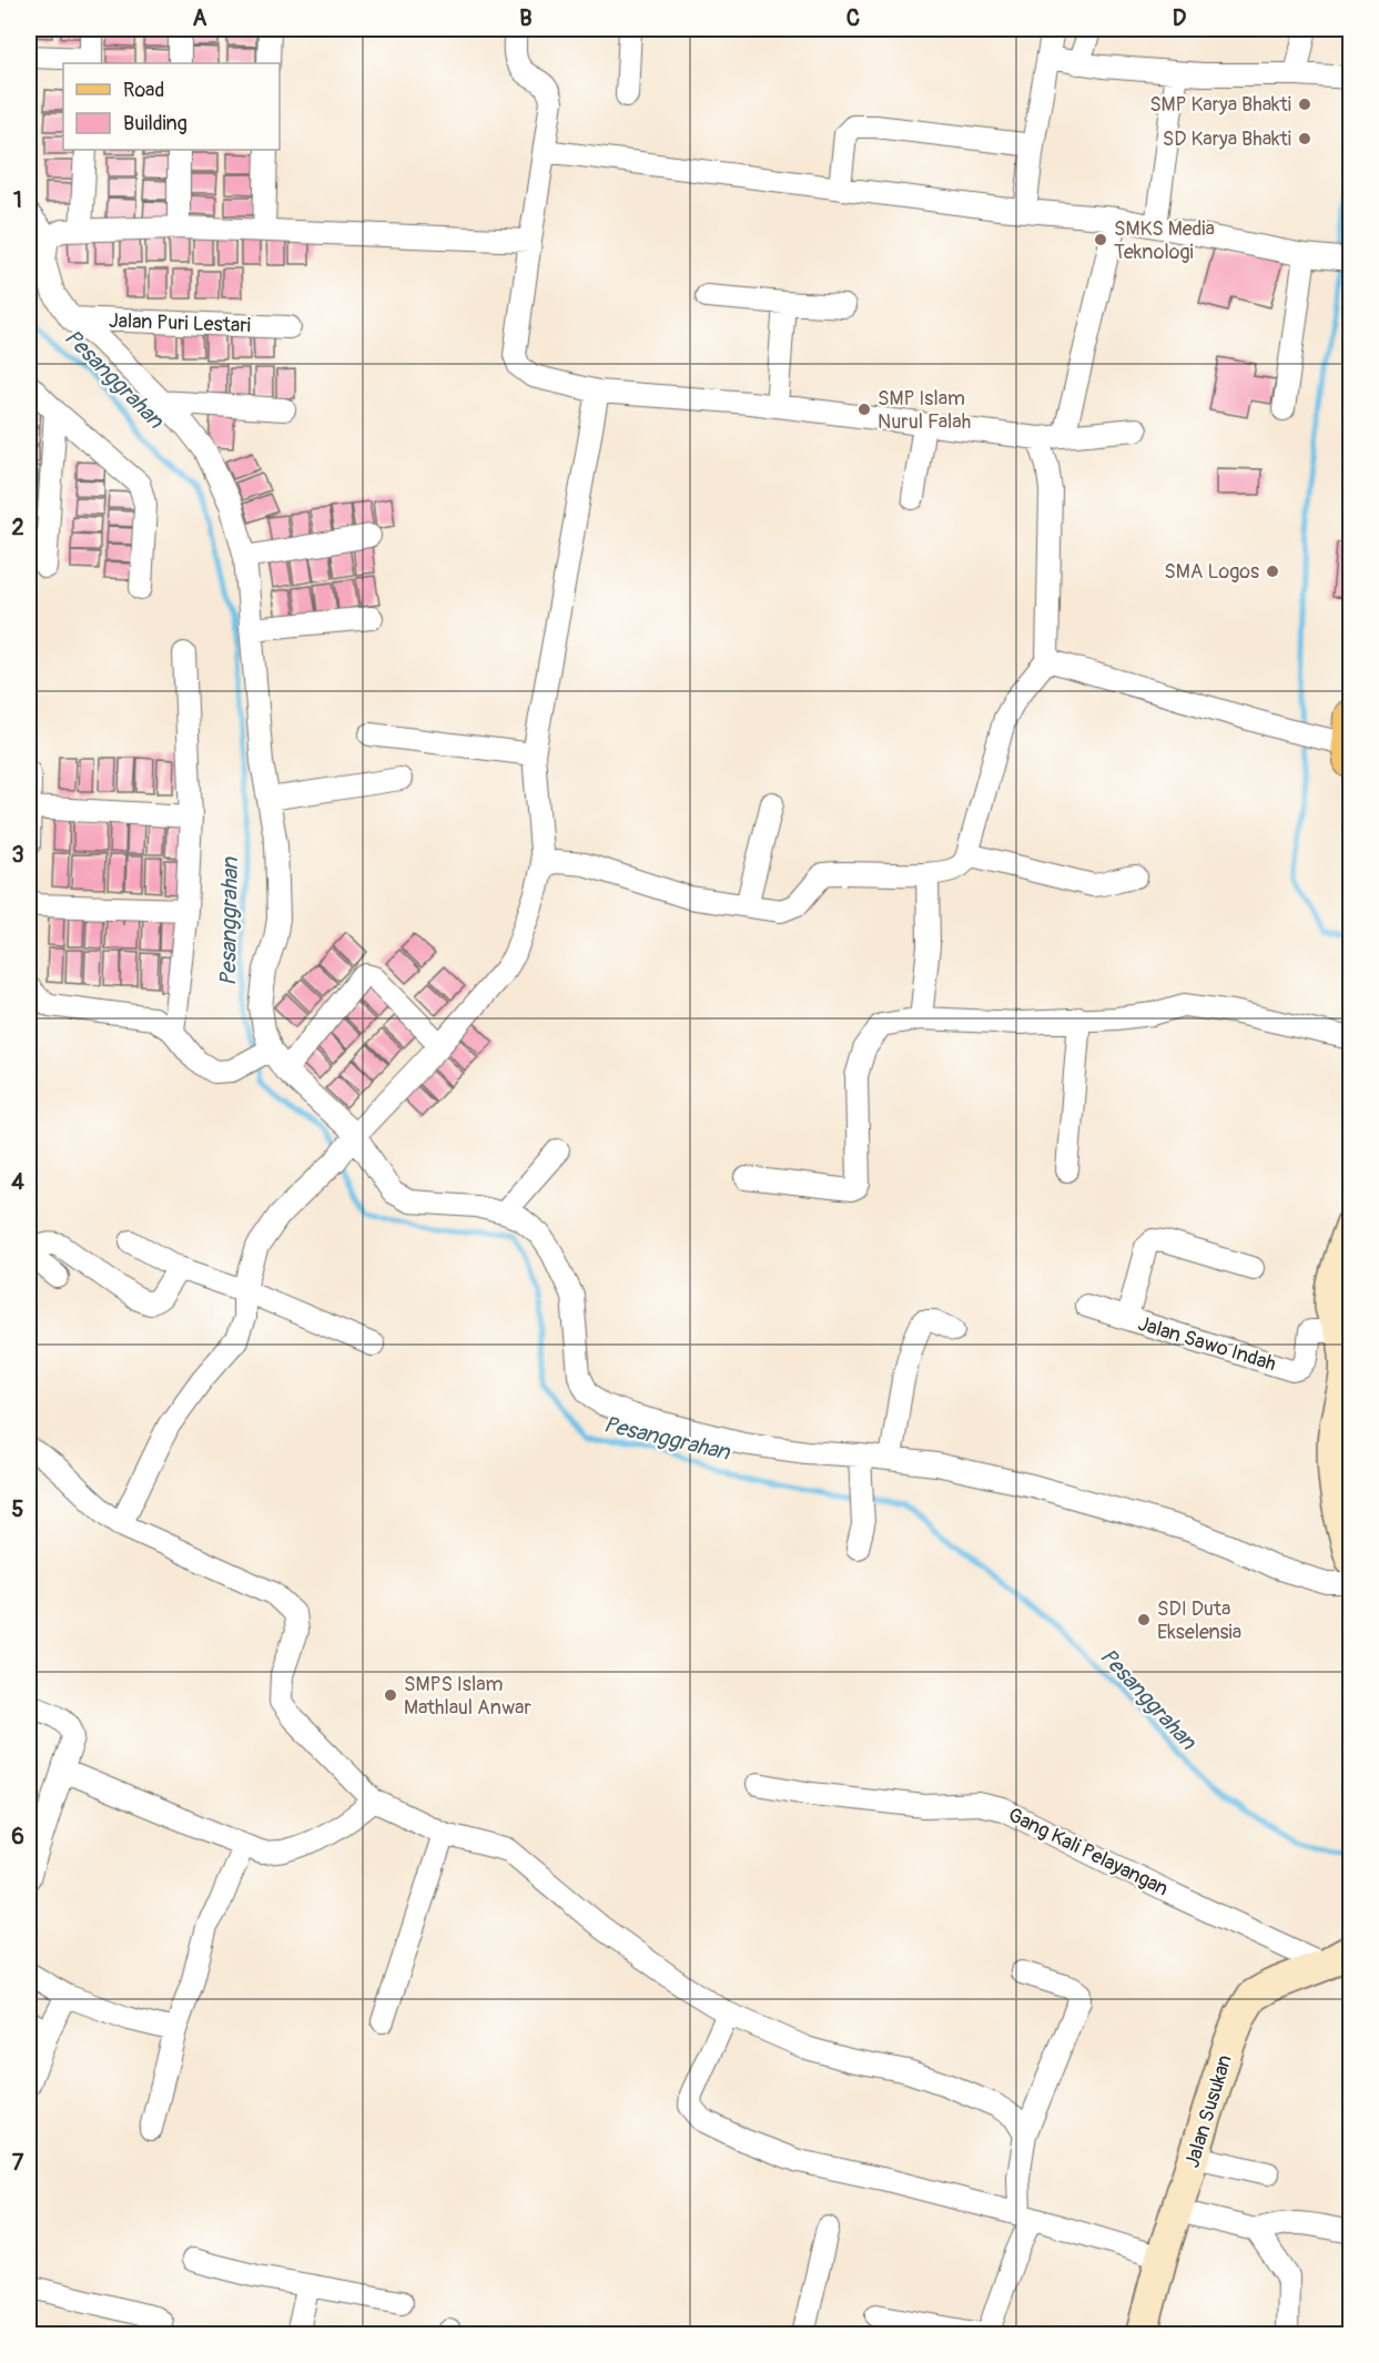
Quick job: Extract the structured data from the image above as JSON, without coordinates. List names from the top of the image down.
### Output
{
  "streets": {
    "street": [
      "Jalan Puri Lestari",
      "Jalan Sawo Indah",
      "Gang Kali Pelayangan",
      "Jalan Susukan"
    ]
  },
  "crossings": [
    ["Gang Kali Pelayangan", "Jalan Susukan"]
  ],
  "water": ["Pesanggrahan"],
  "places": [
    "SMP Karya Bhakti",
    "SD Karya Bhakti",
    "SMKS Media Teknologi",
    "SMP Islam Nurul Falah",
    "SMA Logos",
    "SDI Duta Ekselensia",
    "SMPS Islam Mathlaul Anwar"
  ],
  "legend": ["Road", "Building"],
  "grid": {
    "columns": [
      "A",
      "B",
      "C",
      "D"
    ],
    "rows": [
      "1",
      "2",
      "3",
      "4",
      "5",
      "6",
      "7"
    ]
  }
}
